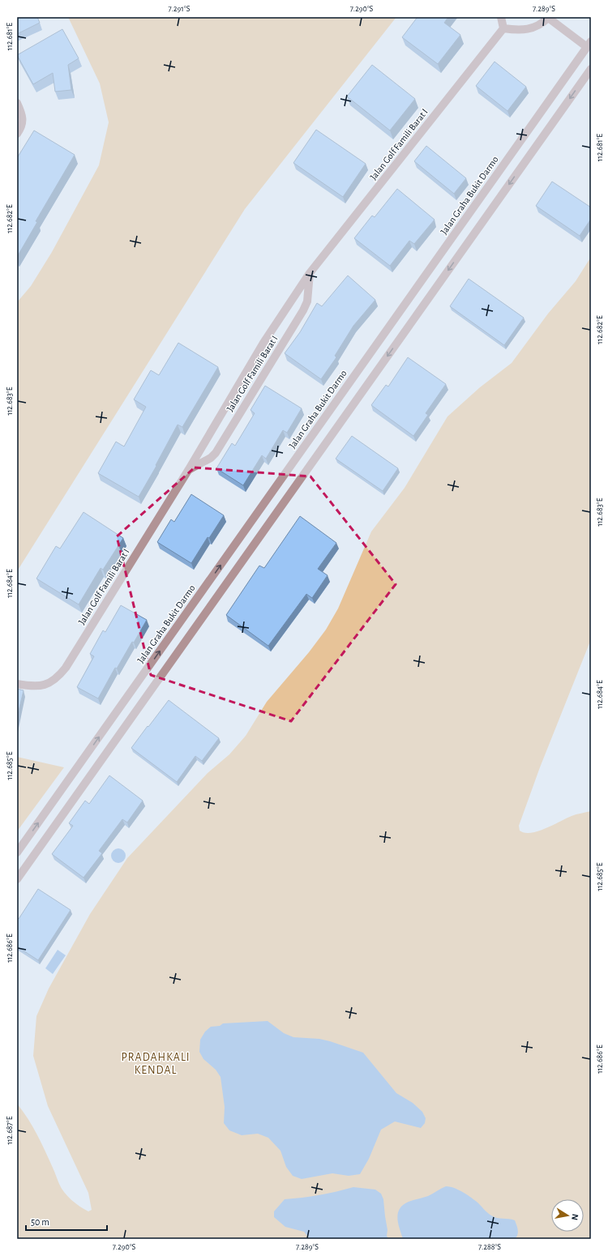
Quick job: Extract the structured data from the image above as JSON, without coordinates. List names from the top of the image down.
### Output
{
  "streets": {
    "street": ["Jalan Golf Famili Barat I", "Jalan Graha Bukit Darmo"]
  },
  "districts": ["PRADAHKALI KENDAL"],
  "scale_bar": "50 m",
  "north": "right",
  "coordinates": [
    "7.291°S",
    "7.290°S",
    "7.289°S",
    "112.681°E",
    "112.682°E",
    "112.683°E",
    "112.684°E",
    "112.685°E",
    "112.686°E",
    "112.687°E",
    "7.288°S"
  ]
}
